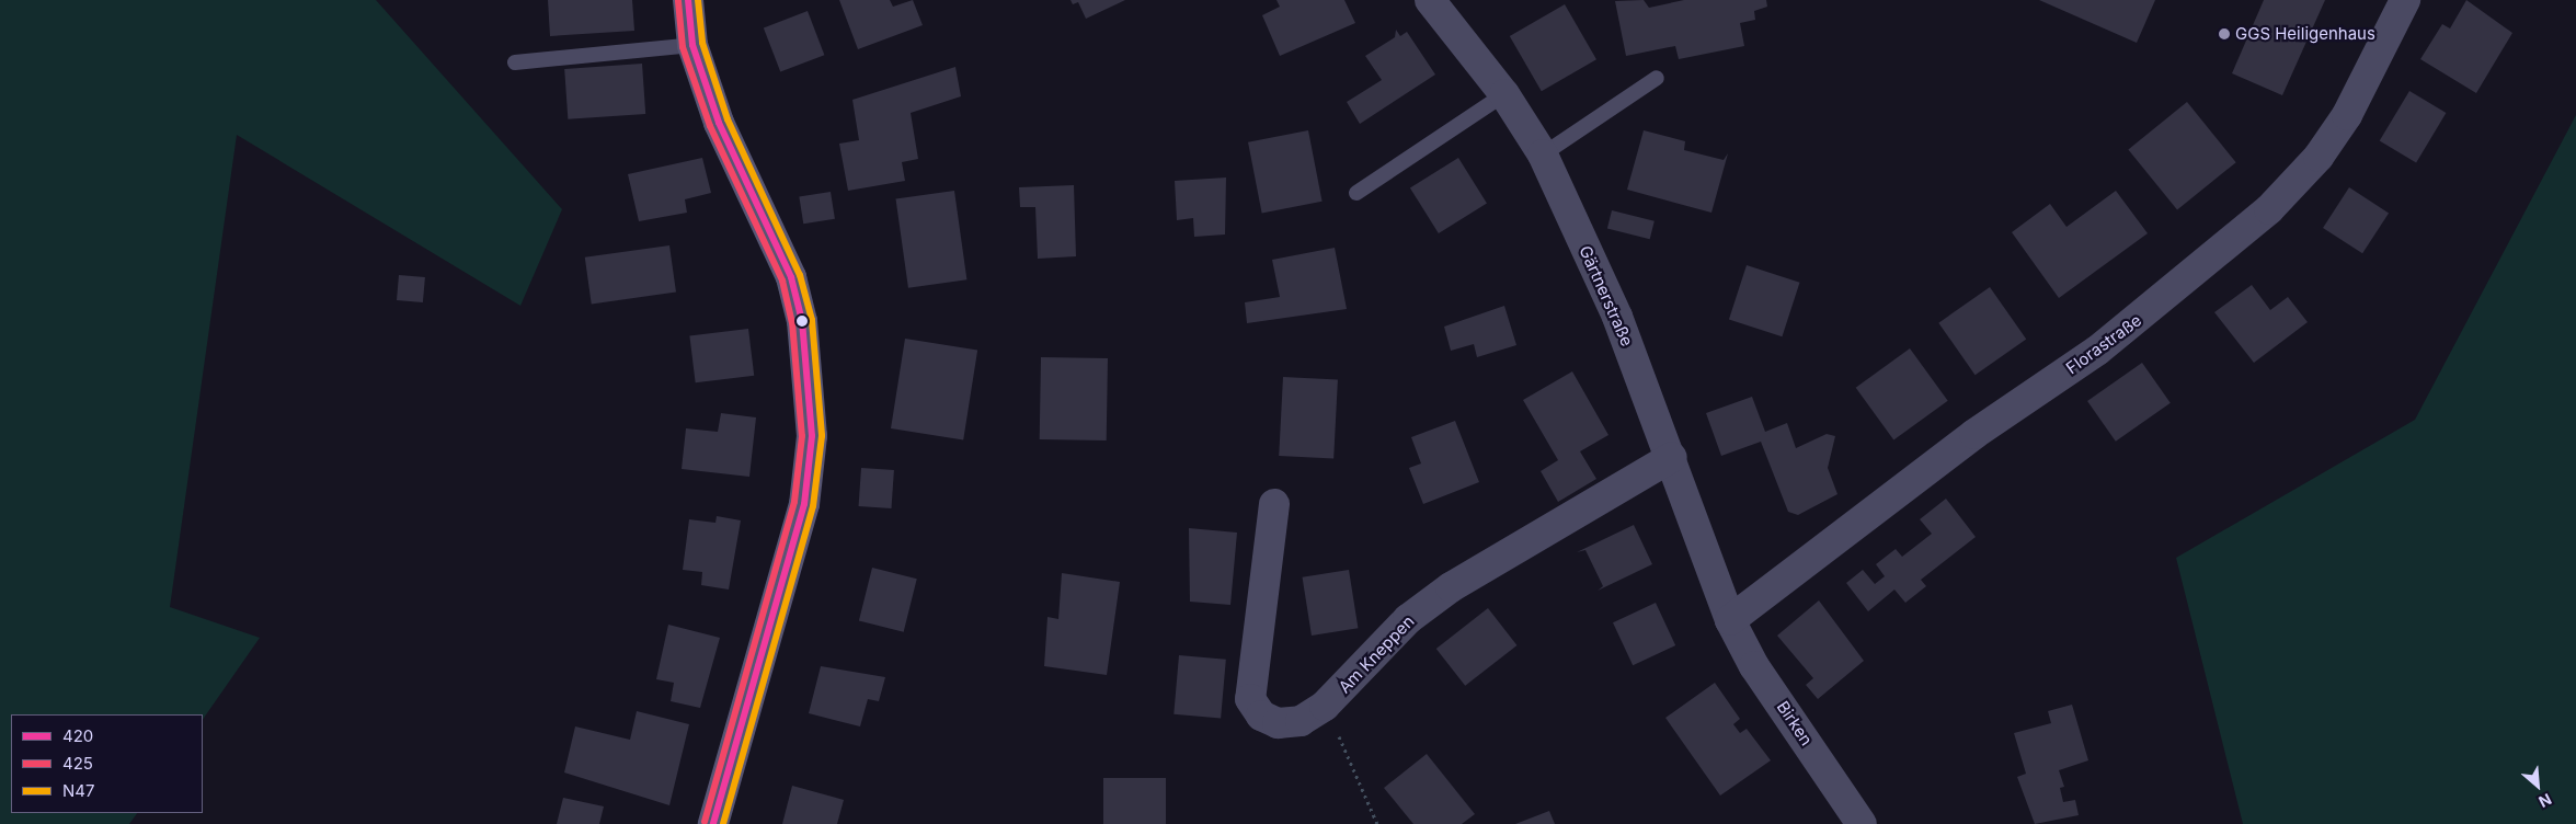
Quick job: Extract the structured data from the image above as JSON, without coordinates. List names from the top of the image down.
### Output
{
  "streets": {
    "street": [
      "Gärtnerstraße",
      "Florastraße",
      "Am Kneppen",
      "Birken"
    ]
  },
  "crossings": [
    ["Gärtnerstraße", "Florastraße"],
    ["Gärtnerstraße", "Am Kneppen"],
    ["Gärtnerstraße", "Birken"],
    ["Florastraße", "Birken"]
  ],
  "places": ["GGS Heiligenhaus"],
  "lines": ["transit line 420", "transit line N47", "transit line 425"],
  "legend": ["420", "425", "N47"],
  "north": "bottom right"
}
